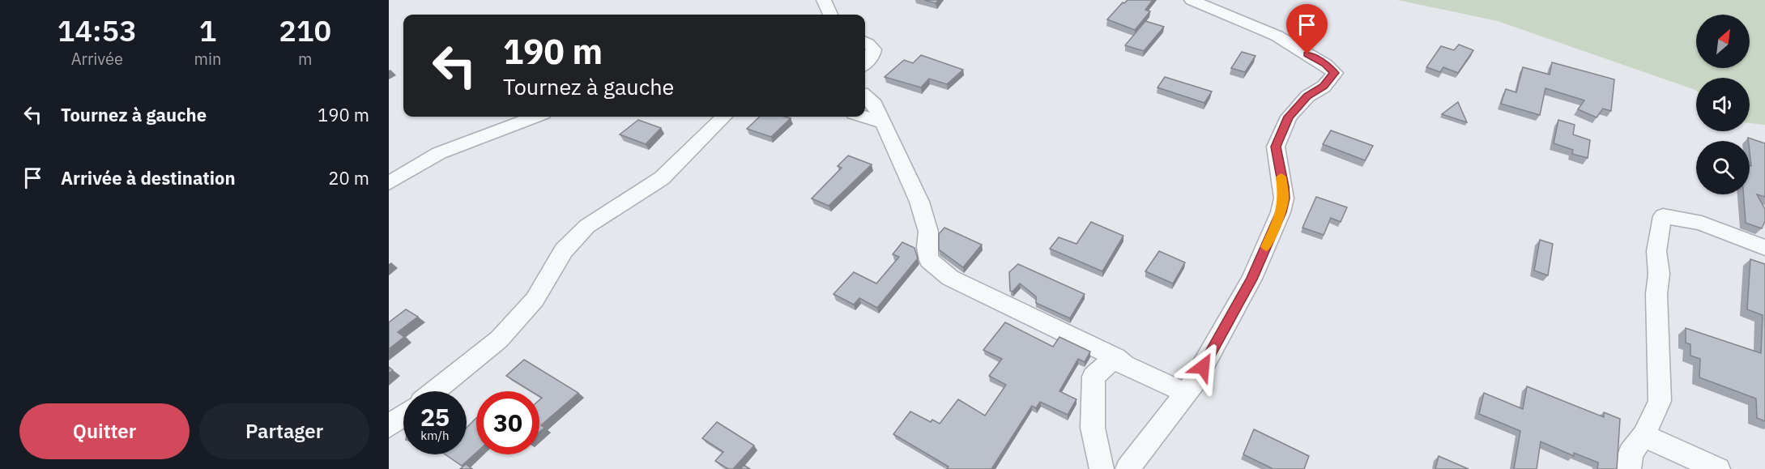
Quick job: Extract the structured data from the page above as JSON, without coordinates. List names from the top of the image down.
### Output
{
  "north": "top right",
  "page": {
    "eta": [
      "14:53",
      "Arrivée",
      "1",
      "min",
      "210",
      "m"
    ],
    "turn": ["190 m", "Tournez à gauche"],
    "list": [
      {
        "name": "Tournez à gauche",
        "value": "190 m"
      },
      {
        "name": "Arrivée à destination",
        "value": "20 m"
      }
    ],
    "speed": "25 km/h",
    "limit": "30",
    "buttons": ["Quitter", "Partager"]
  }
}
